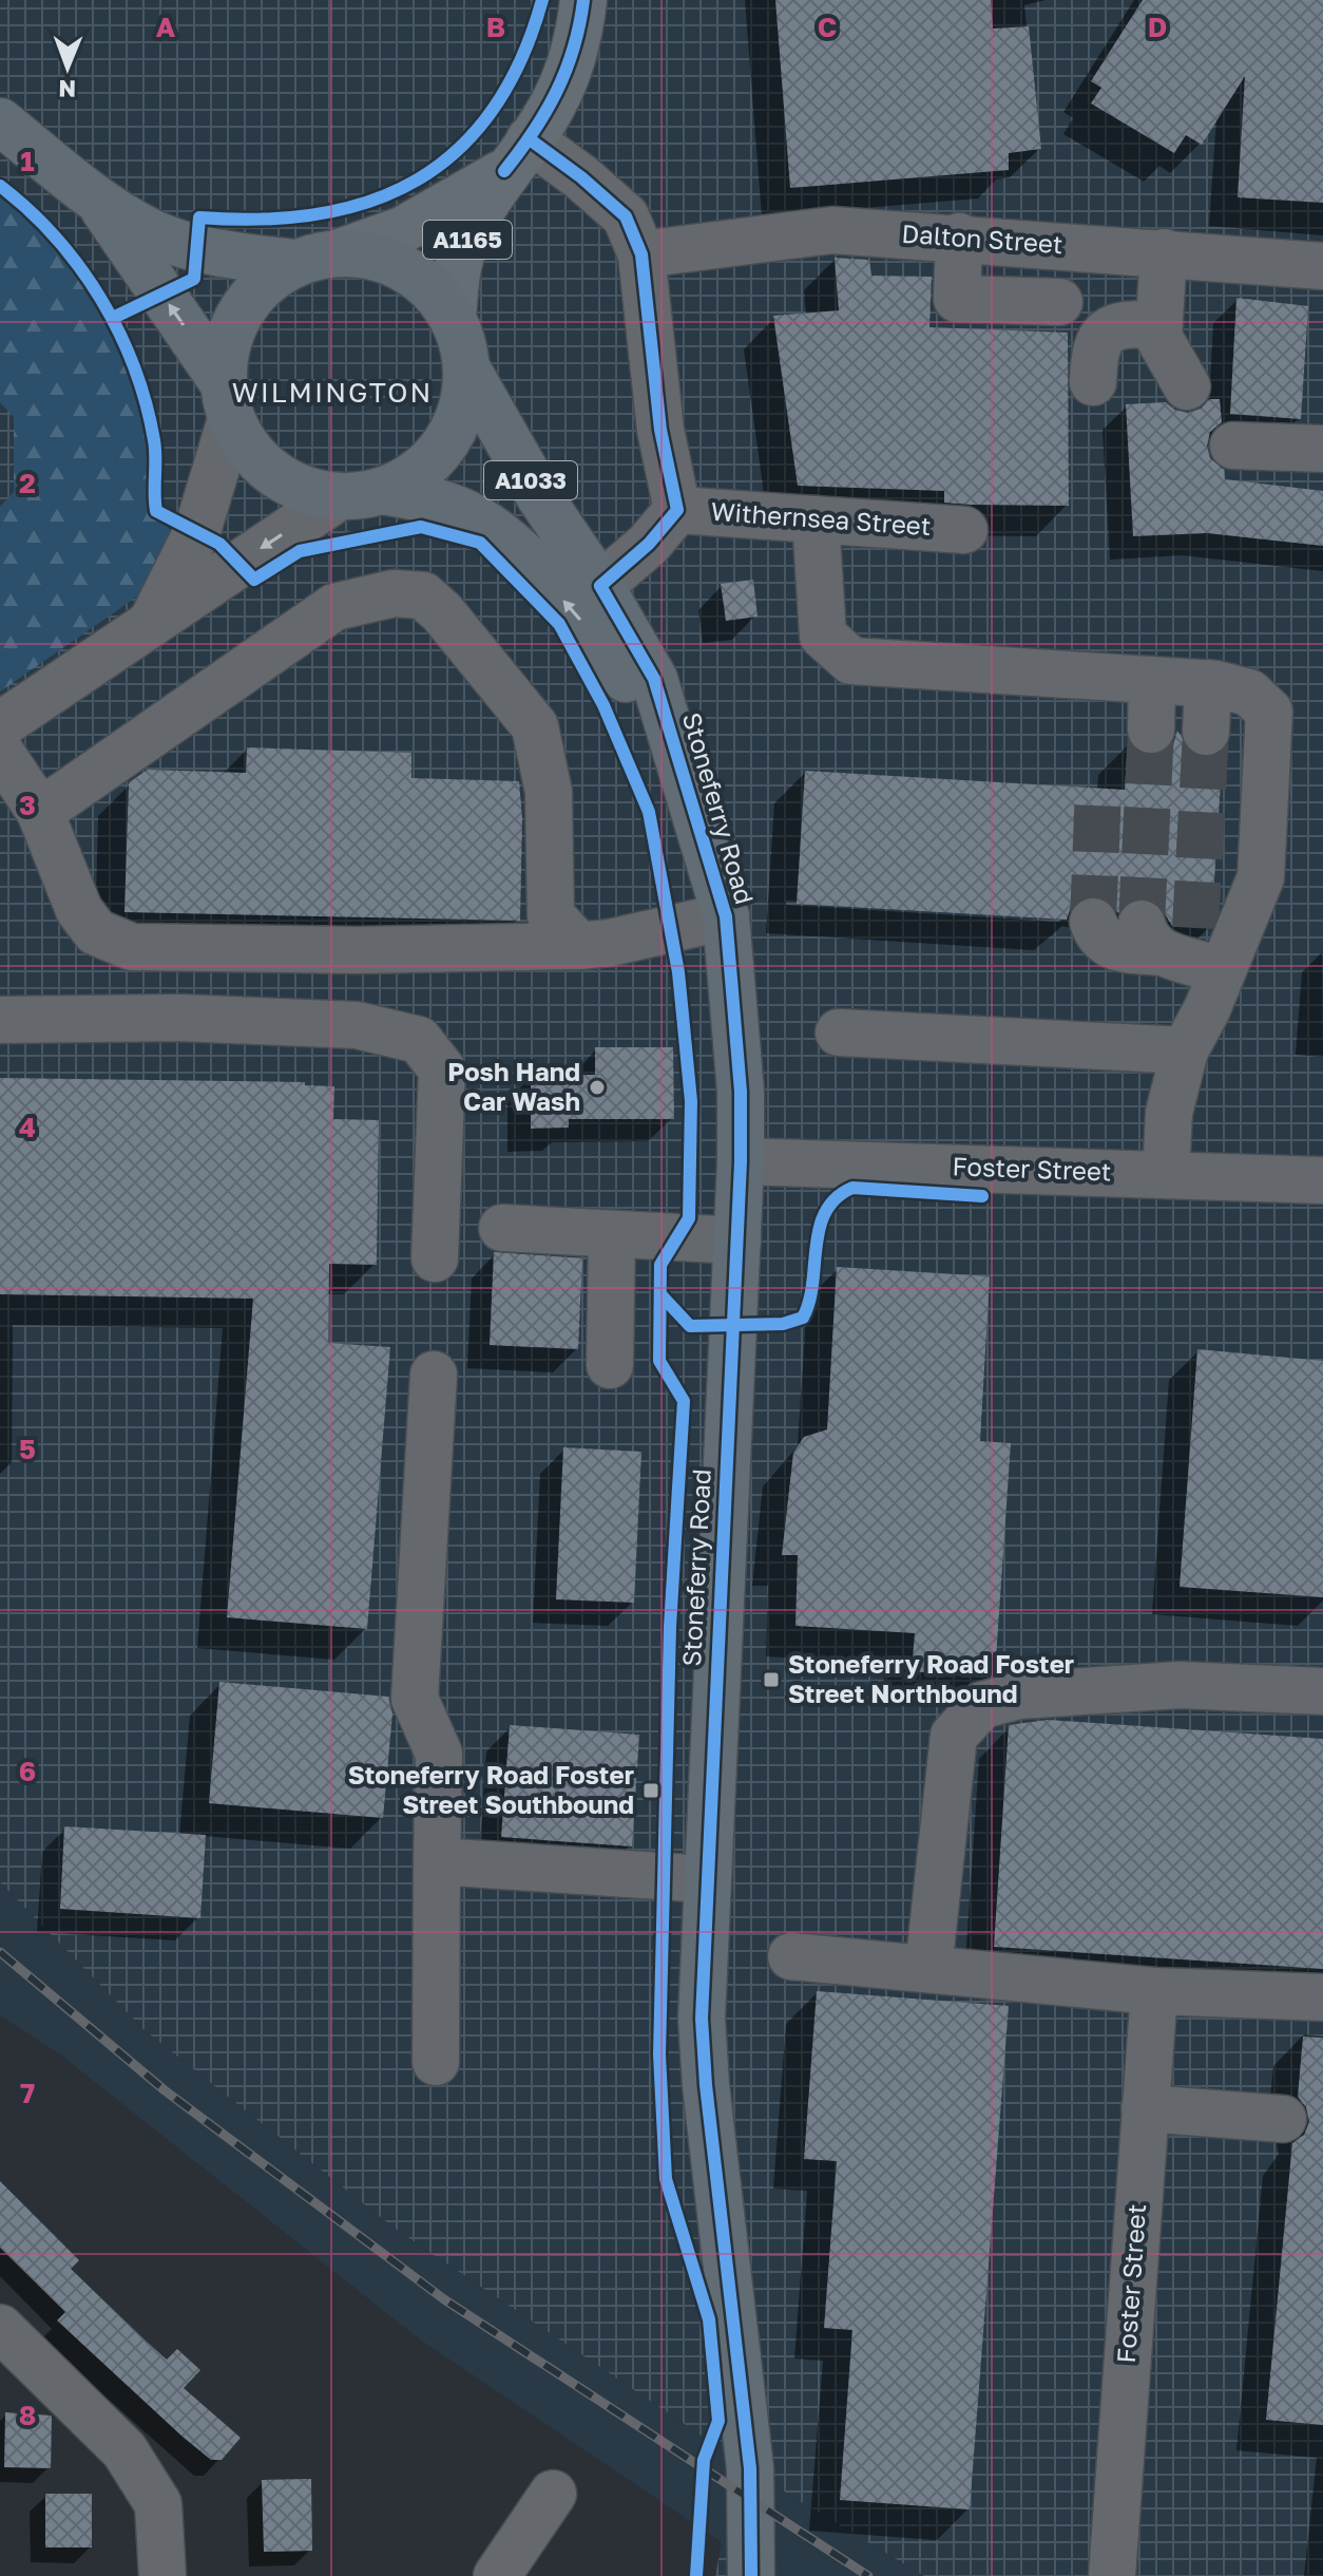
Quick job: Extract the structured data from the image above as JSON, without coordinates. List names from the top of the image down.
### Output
{
  "streets": {
    "highway": ["A1033", "Stoneferry Road"],
    "main road": ["A1165"],
    "street": ["Dalton Street", "Withernsea Street", "Foster Street"]
  },
  "crossings": [
    ["A1165", "Stoneferry Road"],
    ["Stoneferry Road", "Foster Street"]
  ],
  "districts": ["WILMINGTON"],
  "places": {
    "other": ["Posh Hand Car Wash"],
    "transit": ["Stoneferry Road Foster Street Northbound", "Stoneferry Road Foster Street Southbound"]
  },
  "north": "bottom",
  "grid": {
    "columns": [
      "A",
      "B",
      "C",
      "D"
    ],
    "rows": [
      "1",
      "2",
      "3",
      "4",
      "5",
      "6",
      "7",
      "8"
    ]
  }
}
